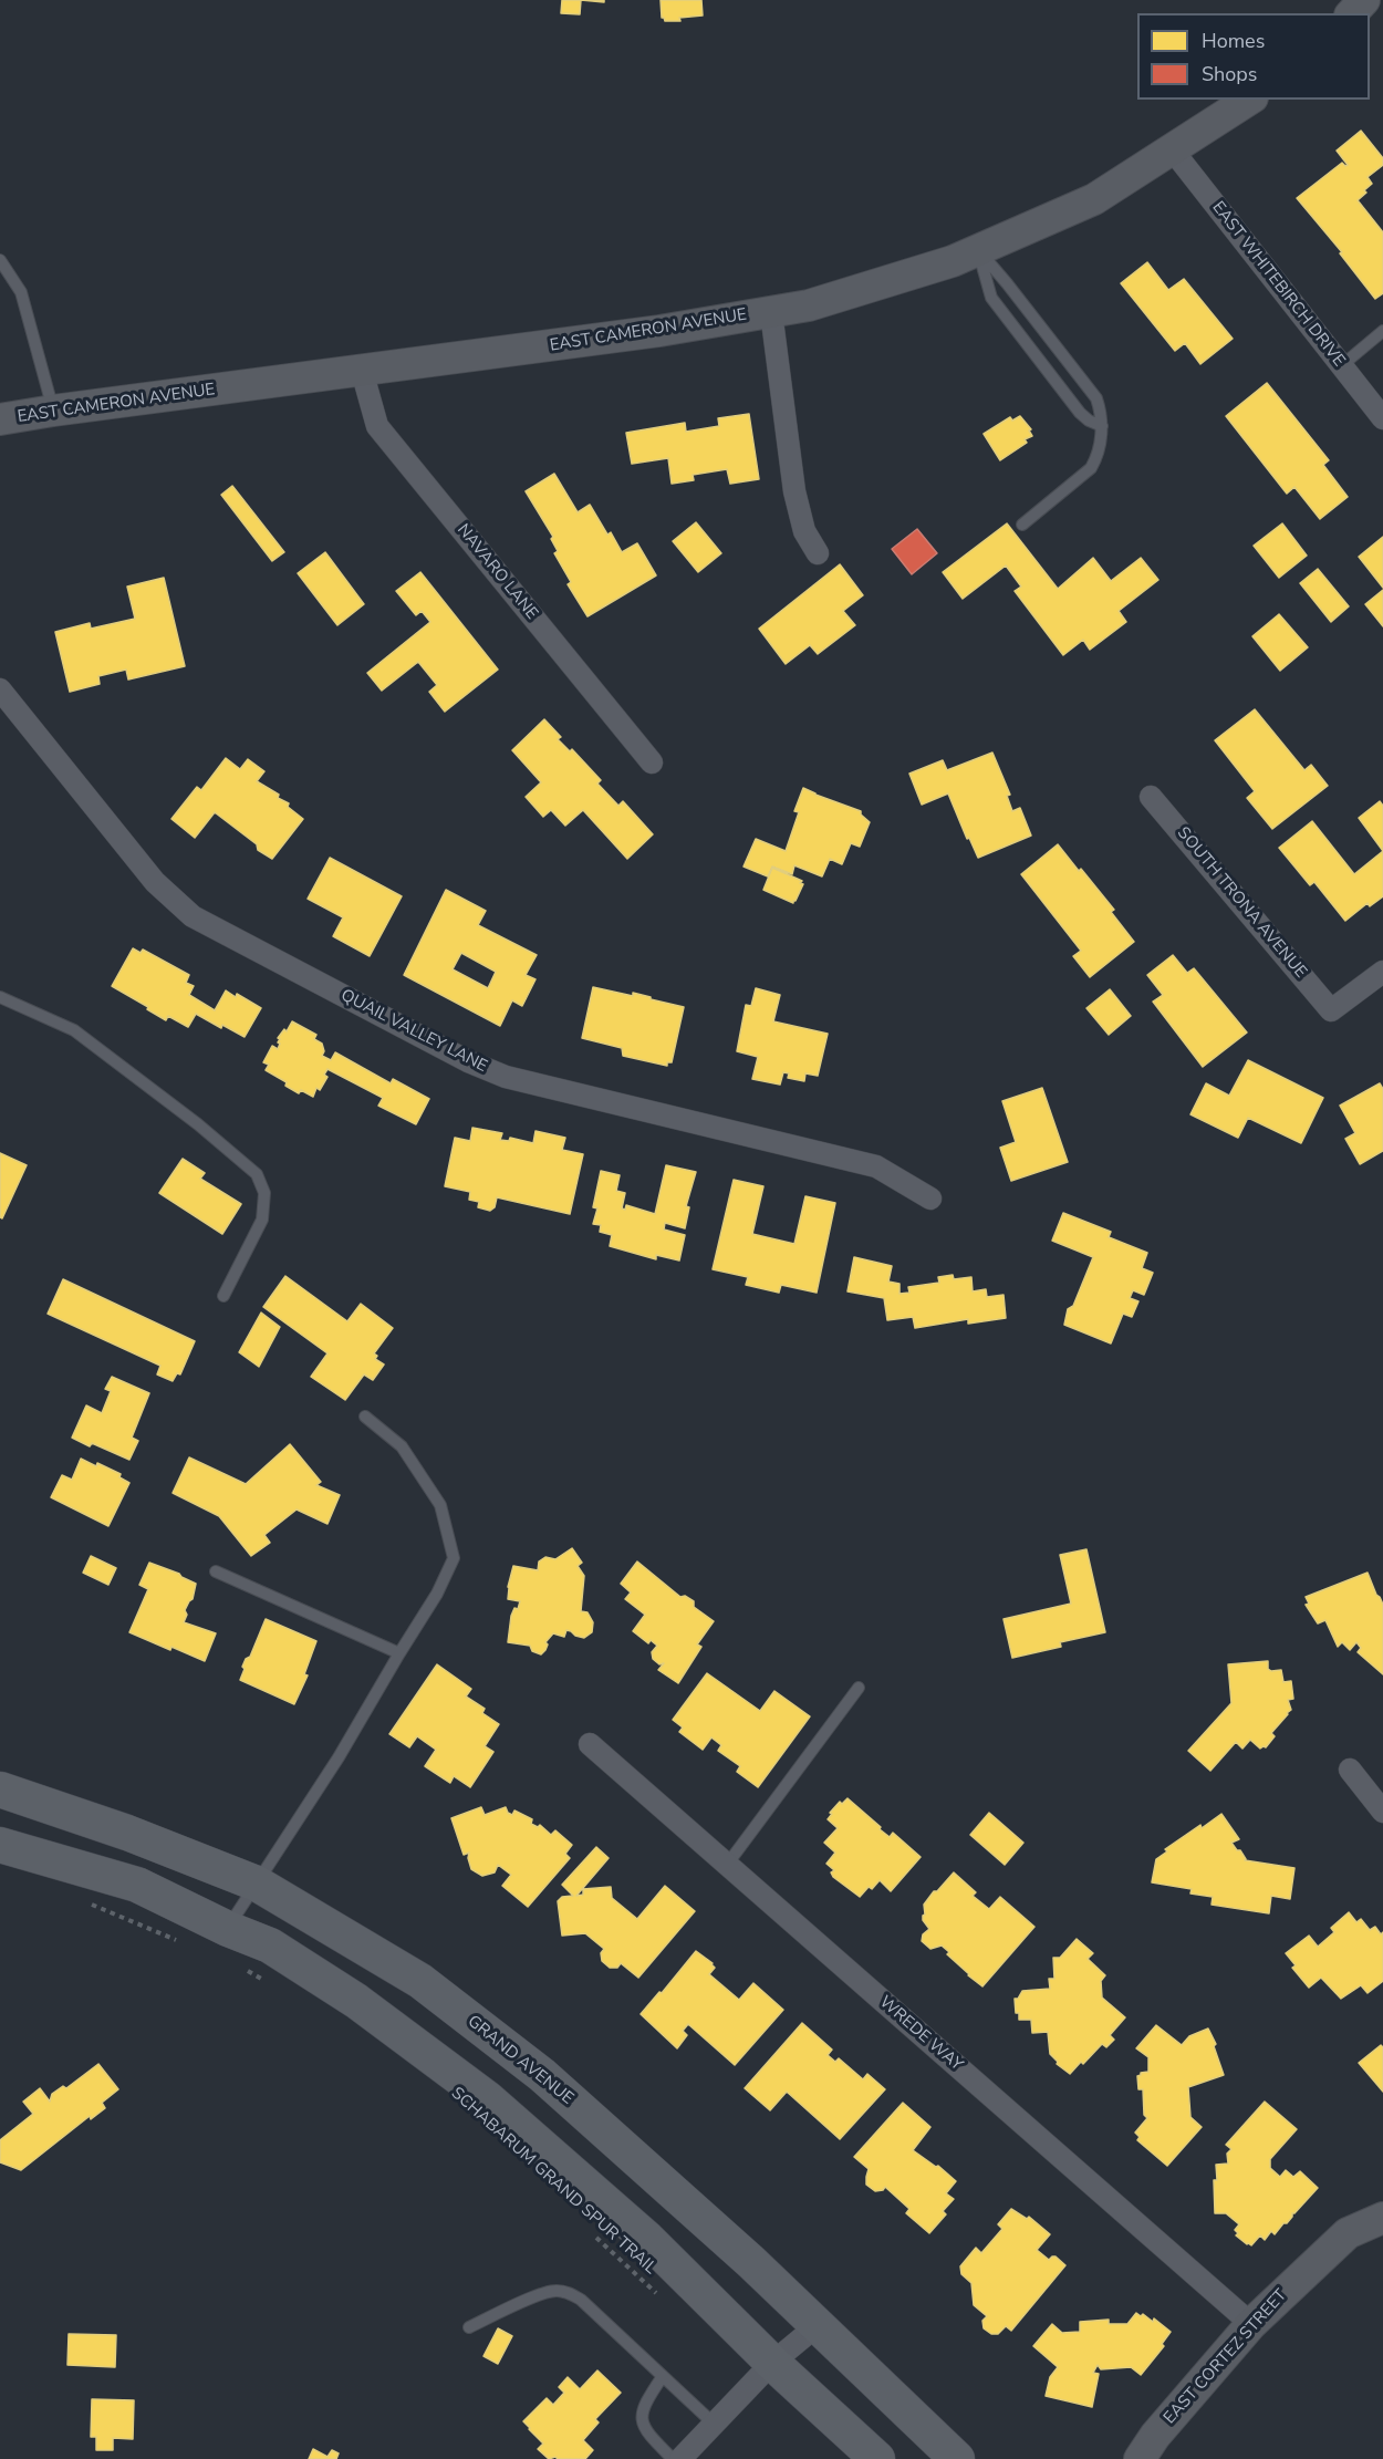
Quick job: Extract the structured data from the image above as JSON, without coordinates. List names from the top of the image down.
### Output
{
  "streets": {
    "main road": ["EAST CAMERON AVENUE", "GRAND AVENUE", "EAST CORTEZ STREET"],
    "street": [
      "EAST WHITEBIRCH DRIVE",
      "NAVARO LANE",
      "SOUTH TRONA AVENUE",
      "QUAIL VALLEY LANE",
      "WREDE WAY"
    ],
    "path": ["SCHABARUM GRAND SPUR TRAIL"]
  },
  "crossings": [
    ["EAST WHITEBIRCH DRIVE", "EAST CAMERON AVENUE"],
    ["EAST CAMERON AVENUE", "NAVARO LANE"],
    ["WREDE WAY", "EAST CORTEZ STREET"]
  ],
  "legend": ["Homes", "Shops"]
}
